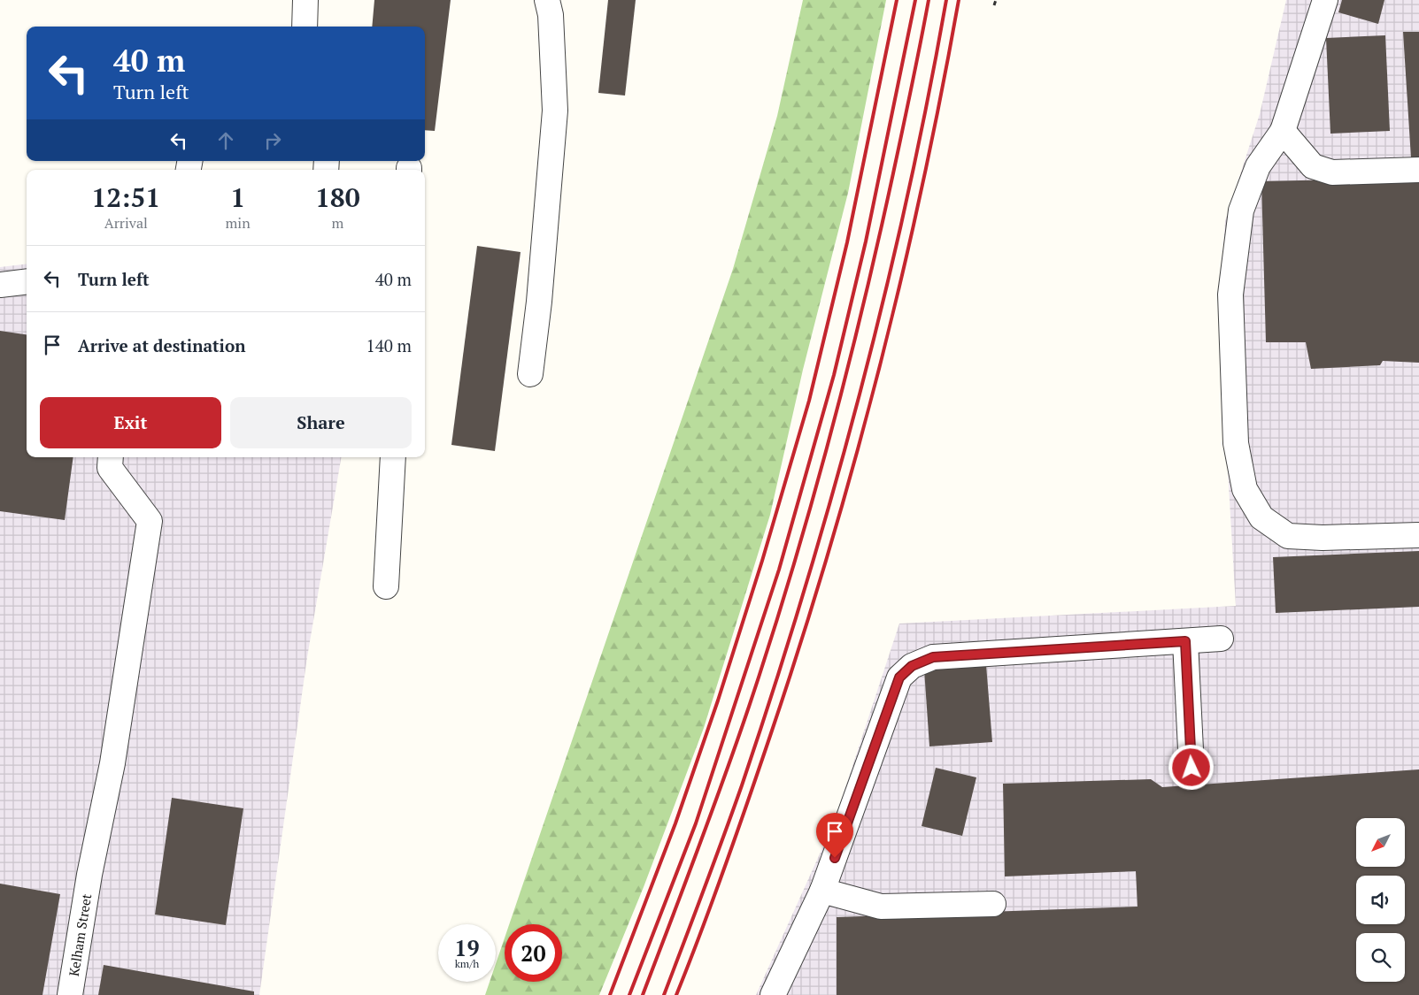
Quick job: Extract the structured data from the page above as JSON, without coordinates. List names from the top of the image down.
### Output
{
  "streets": {
    "street": ["Kelham Street"]
  },
  "north": "bottom left",
  "page": {
    "turn": ["40 m", "Turn left"],
    "eta": [
      "12:51",
      "Arrival",
      "1",
      "min",
      "180",
      "m"
    ],
    "list": [
      {
        "name": "Turn left",
        "value": "40 m"
      },
      {
        "name": "Arrive at destination",
        "value": "140 m"
      }
    ],
    "buttons": ["Exit", "Share"],
    "speed": "19 km/h",
    "limit": "20"
  }
}
